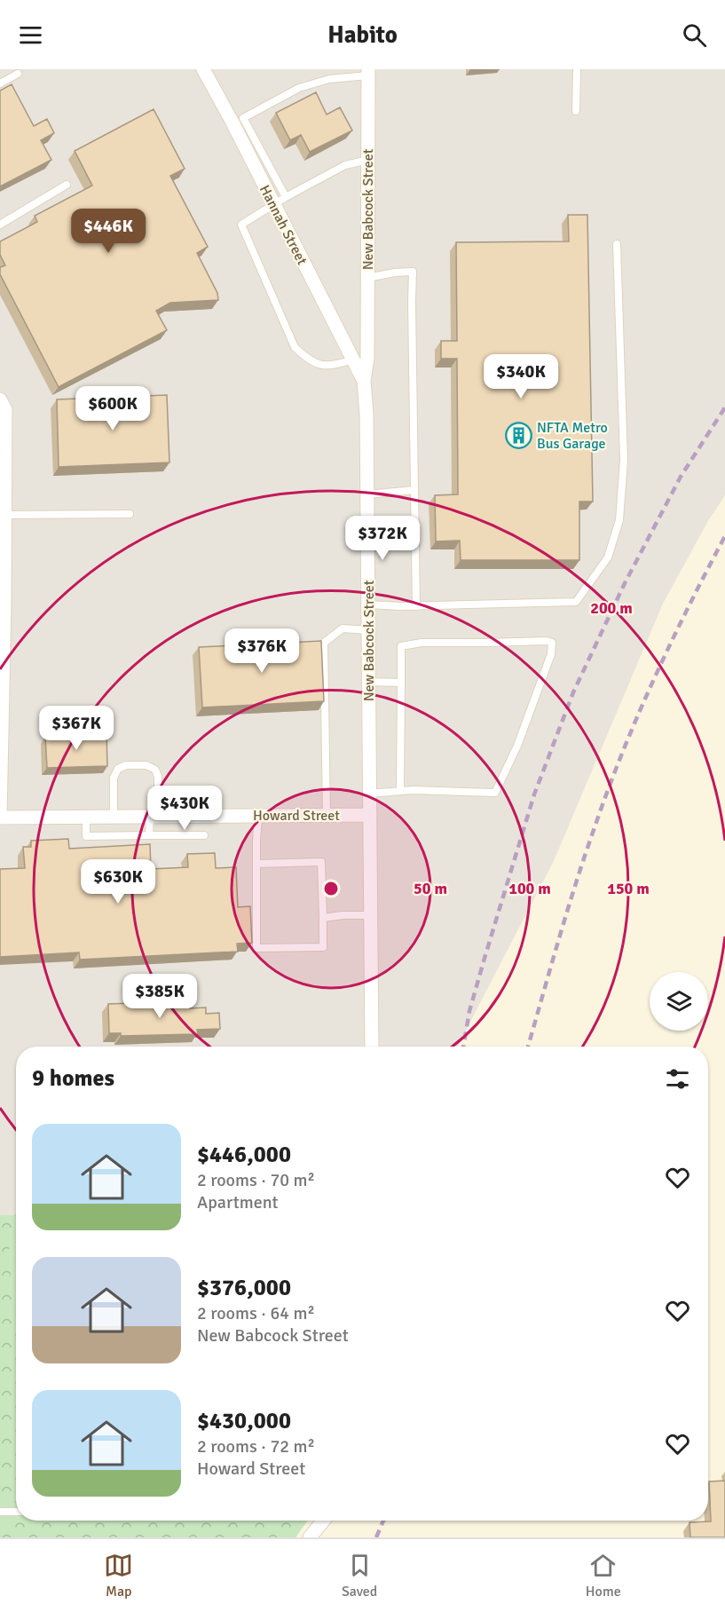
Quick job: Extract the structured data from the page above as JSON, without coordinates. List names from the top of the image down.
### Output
{
  "streets": {
    "street": ["New Babcock Street", "Hannah Street", "Howard Street"]
  },
  "crossings": [
    ["New Babcock Street", "Hannah Street"],
    ["New Babcock Street", "Howard Street"]
  ],
  "places": {
    "building": ["NFTA Metro Bus Garage"]
  },
  "page": {
    "header": "Habito",
    "price": [
      "$446K",
      "$340K",
      "$600K",
      "$372K",
      "$376K",
      "$367K",
      "$430K",
      "$630K",
      "$385K"
    ],
    "heading": "9 homes",
    "list": [
      {
        "name": "$446,000",
        "note": "2 rooms · 70 m² · Apartment"
      },
      {
        "name": "$376,000",
        "note": "2 rooms · 64 m² · New Babcock Street"
      },
      {
        "name": "$430,000",
        "note": "2 rooms · 72 m² · Howard Street"
      }
    ],
    "tabs": ["Map", "Saved", "Home"]
  },
  "rings": [
    "200 m",
    "50 m",
    "100 m",
    "150 m"
  ]
}
